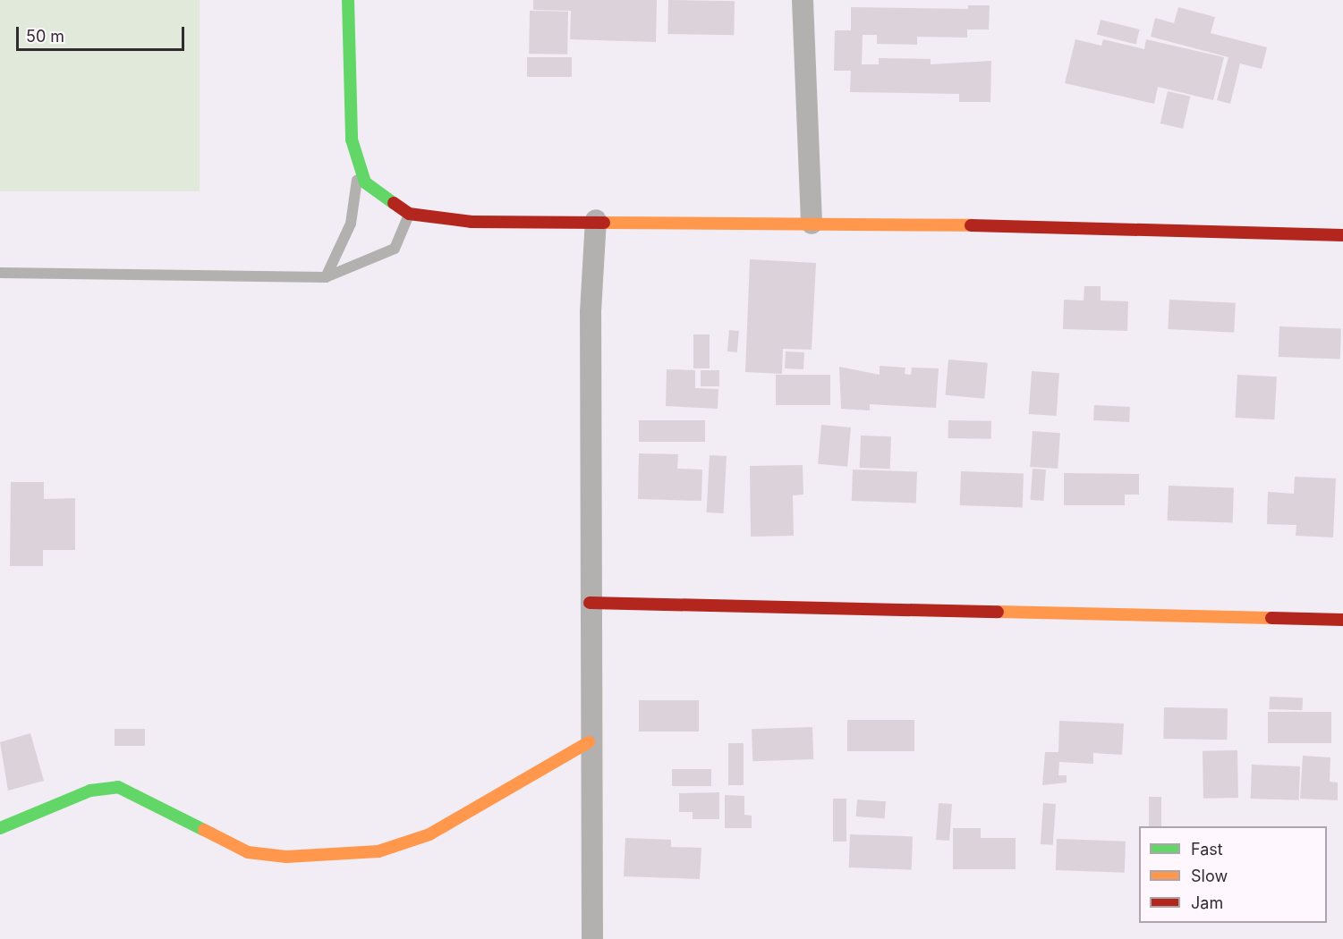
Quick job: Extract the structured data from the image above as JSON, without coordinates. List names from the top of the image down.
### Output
{
  "legend": ["Fast", "Slow", "Jam"],
  "scale_bar": "50 m"
}
